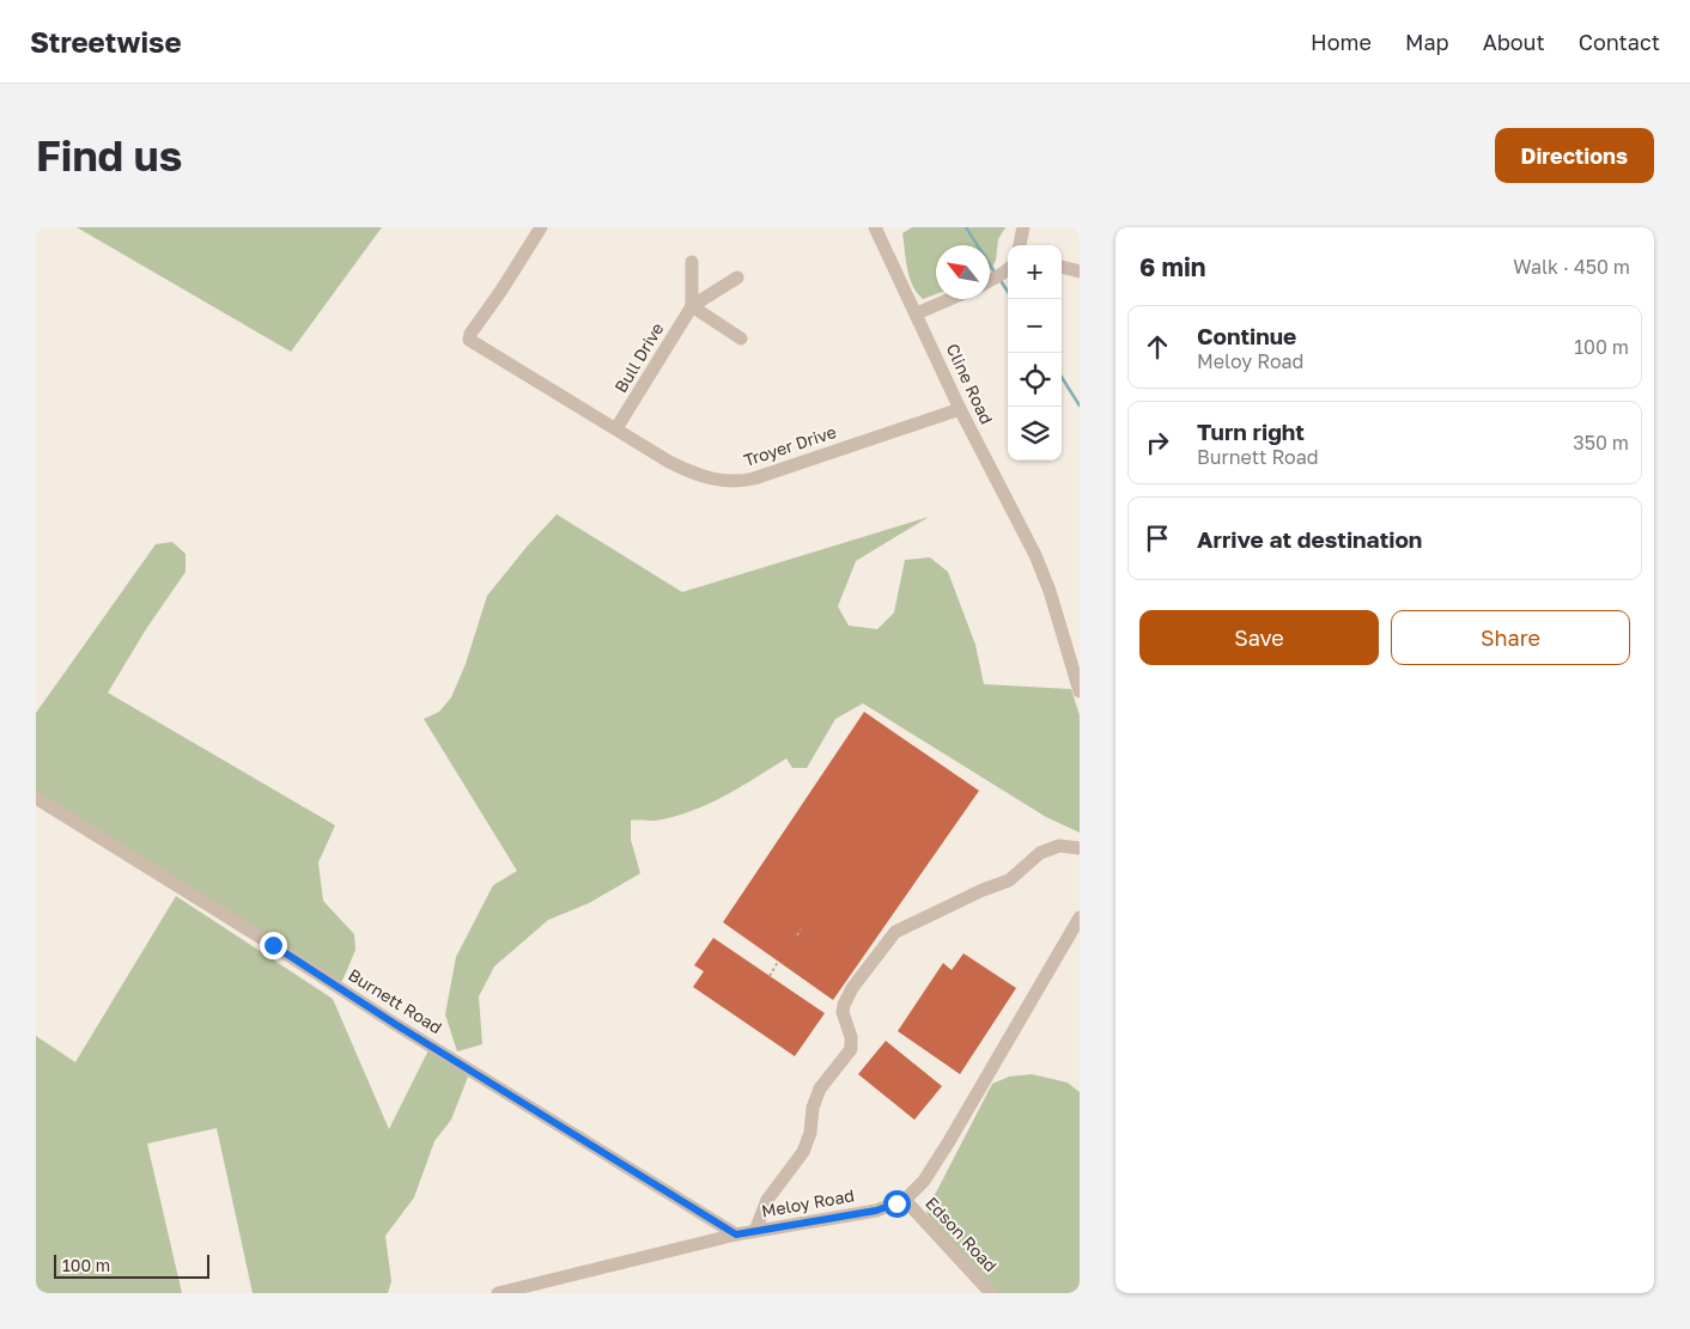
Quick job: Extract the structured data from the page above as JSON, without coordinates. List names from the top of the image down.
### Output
{
  "streets": {
    "street": [
      "Bull Drive",
      "Cline Road",
      "Troyer Drive",
      "Burnett Road",
      "Meloy Road",
      "Edson Road"
    ]
  },
  "crossings": [
    ["Bull Drive", "Troyer Drive"],
    ["Cline Road", "Troyer Drive"],
    ["Burnett Road", "Meloy Road"],
    ["Meloy Road", "Edson Road"]
  ],
  "scale_bar": "100 m",
  "north": "top left",
  "page": {
    "header": "Streetwise",
    "nav": [
      "Home",
      "Map",
      "About",
      "Contact"
    ],
    "buttons": [
      "Directions",
      ["Save", "Share"]
    ],
    "title": "Find us",
    "heading": ["6 min", "Walk · 450 m"],
    "map_buttons": ["+", "−"],
    "list": [
      ["Continue", "Meloy Road", "100 m"],
      ["Turn right", "Burnett Road", "350 m"],
      "Arrive at destination"
    ],
    "scale": "100 m"
  }
}
